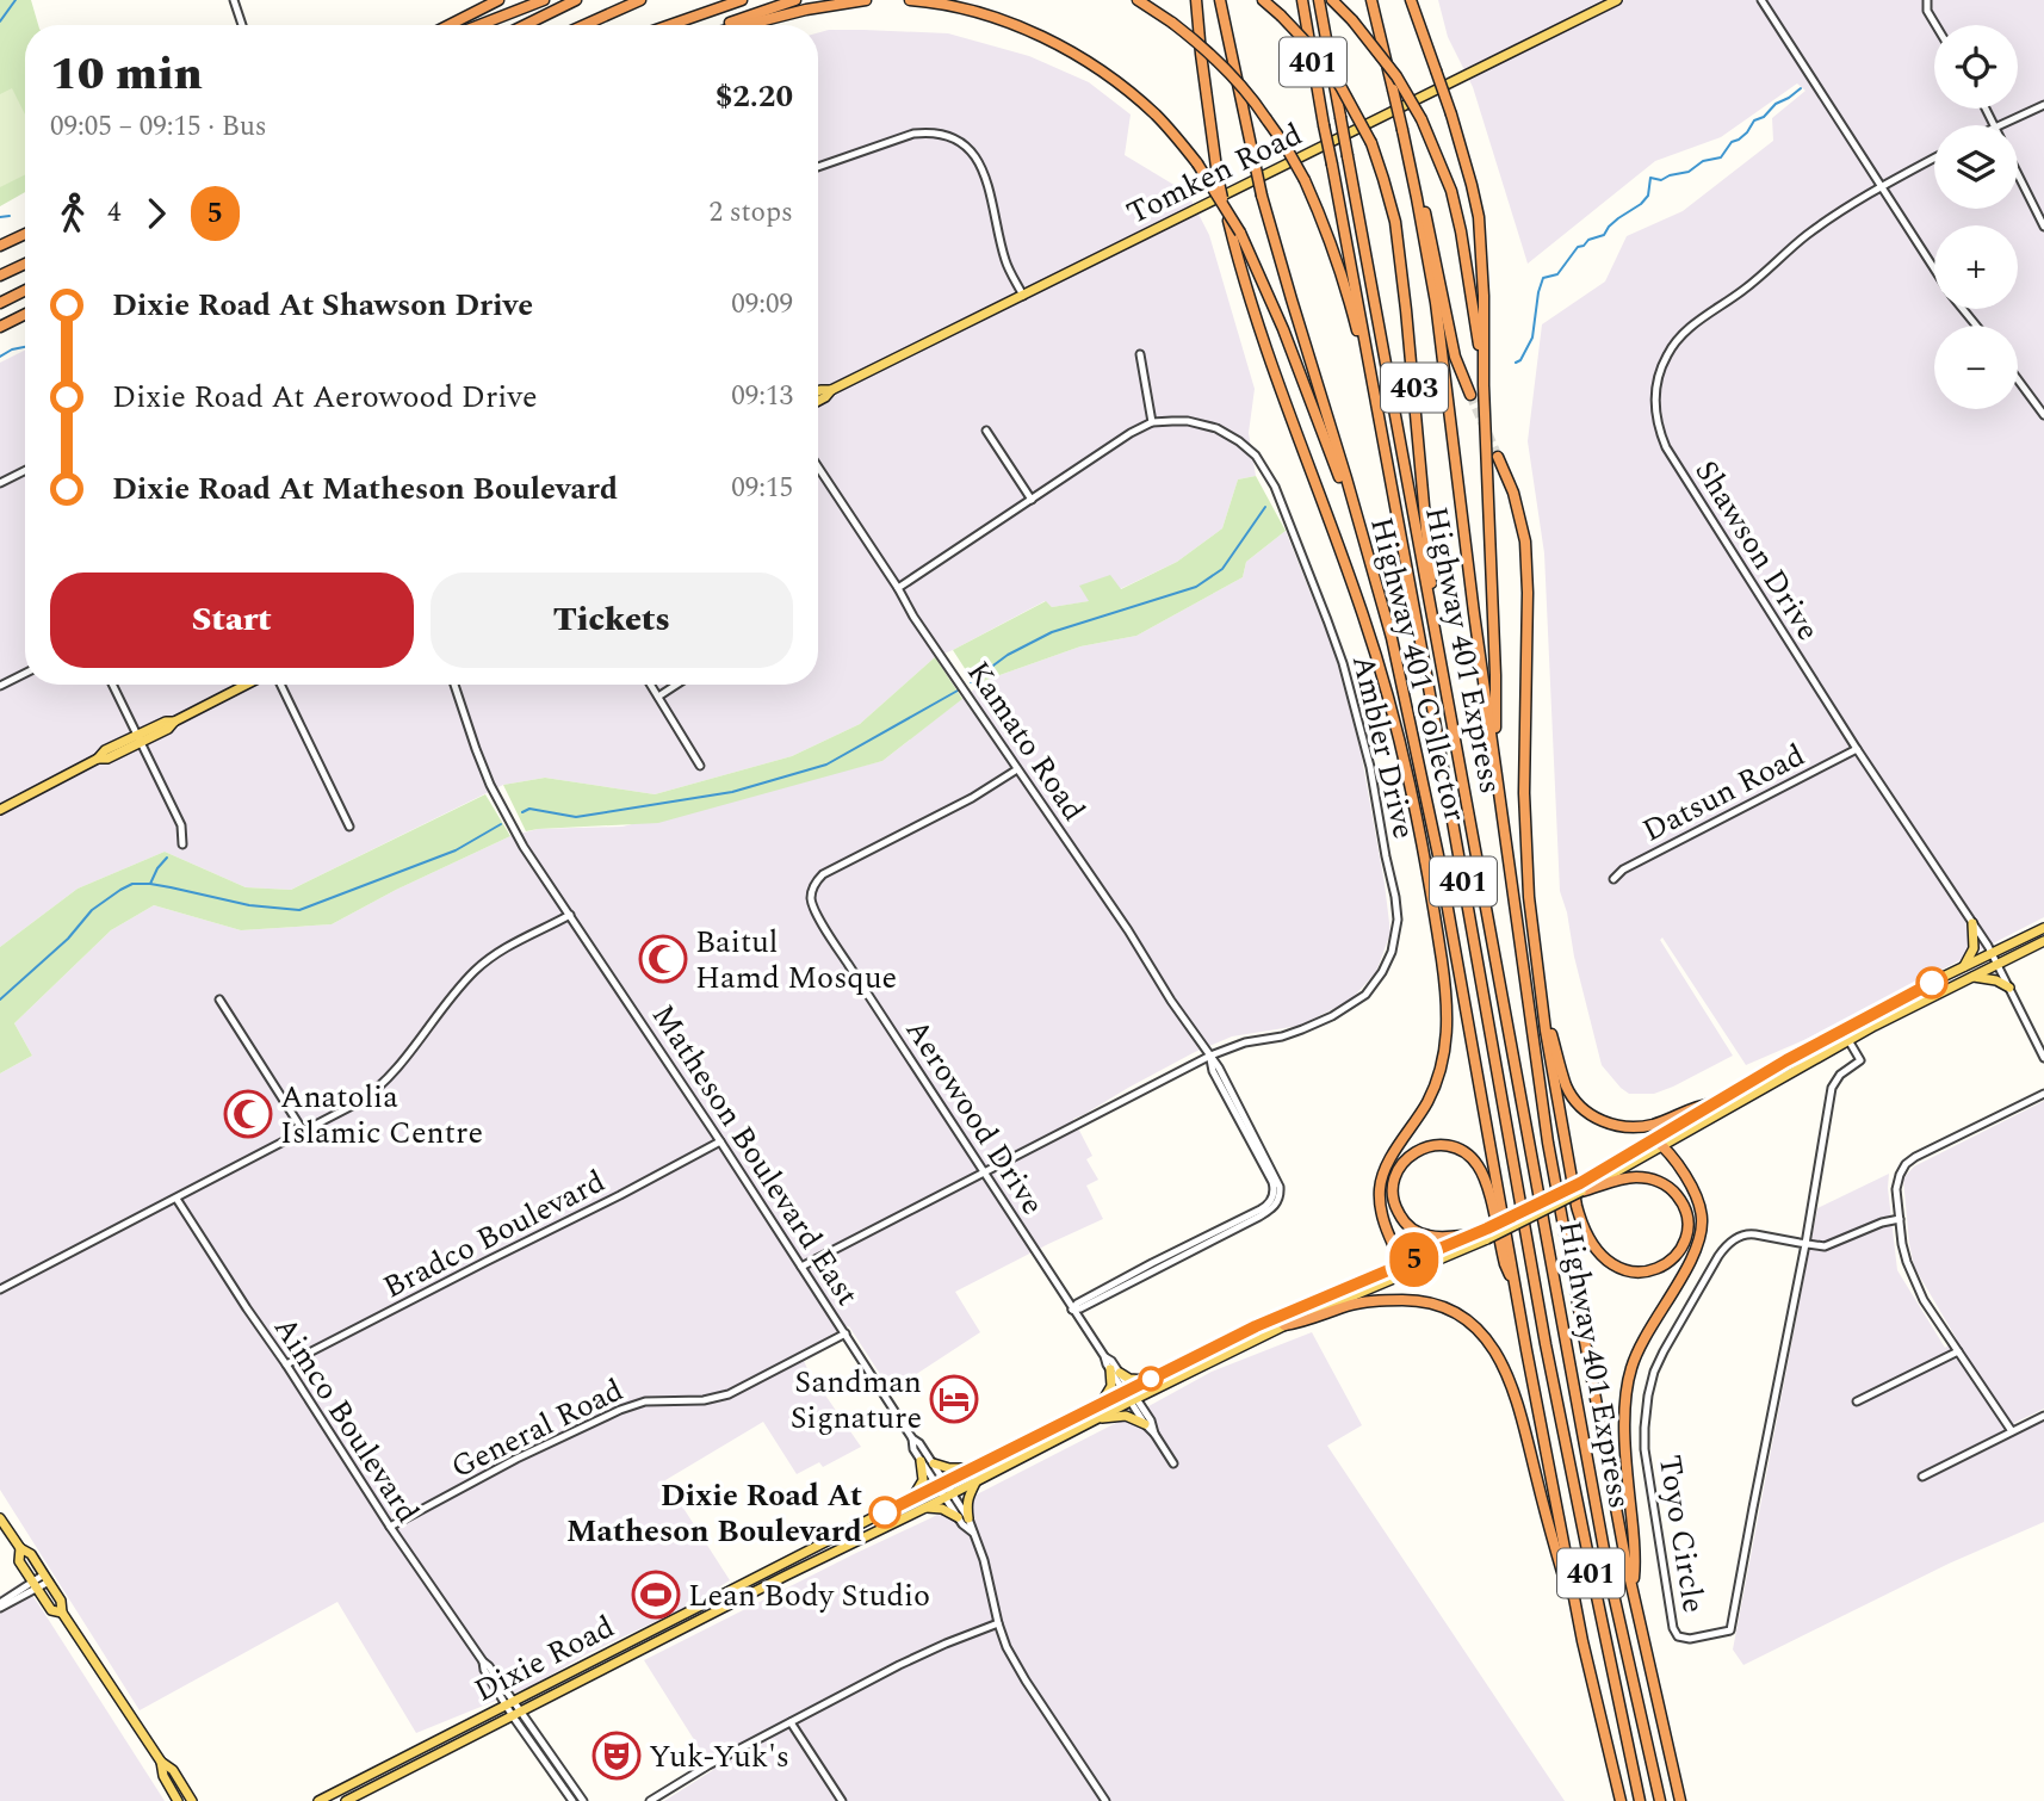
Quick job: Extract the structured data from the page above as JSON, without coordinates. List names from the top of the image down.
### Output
{
  "streets": {
    "highway": [
      "401",
      "403",
      "Highway 401 Express",
      "Highway 401 Collector"
    ],
    "main road": ["Tomken Road", "Dixie Road"],
    "street": [
      "Shawson Drive",
      "Kamato Road",
      "Ambler Drive",
      "Datsun Road",
      "Aerowood Drive",
      "Matheson Boulevard East",
      "Bradco Boulevard",
      "Aimco Boulevard",
      "General Road",
      "Toyo Circle"
    ]
  },
  "crossings": [
    ["403", "Highway 401 Express"],
    ["Shawson Drive", "Datsun Road"],
    ["Shawson Drive", "Dixie Road"],
    ["Kamato Road", "Ambler Drive"],
    ["Kamato Road", "Aerowood Drive"],
    ["Ambler Drive", "Aerowood Drive"],
    ["Ambler Drive", "Matheson Boulevard East"],
    ["Aerowood Drive", "Dixie Road"],
    ["Matheson Boulevard East", "Bradco Boulevard"],
    ["Matheson Boulevard East", "General Road"],
    ["Matheson Boulevard East", "Dixie Road"],
    ["Bradco Boulevard", "Aimco Boulevard"],
    ["Aimco Boulevard", "General Road"],
    ["Aimco Boulevard", "Dixie Road"],
    ["Toyo Circle", "Dixie Road"]
  ],
  "places": {
    "mosque": ["Baitul Hamd Mosque", "Anatolia Islamic Centre"],
    "hotel": ["Sandman Signature"],
    "other": ["Dixie Road At Matheson Boulevard"],
    "sports": ["Lean Body Studio"],
    "theatre": ["Yuk-Yuk's"]
  },
  "lines": ["bus line 5"],
  "page": {
    "on_map": "5",
    "map_buttons": ["+", "−"],
    "heading": ["10 min", "09:05 – 09:15 · Bus", "$2.20"],
    "legs": ["4", "5", "2 stops"],
    "list": [
      {
        "name": "Dixie Road At Shawson Drive",
        "value": "09:09"
      },
      {
        "name": "Dixie Road At Aerowood Drive",
        "value": "09:13"
      },
      {
        "name": "Dixie Road At Matheson Boulevard",
        "value": "09:15"
      }
    ],
    "buttons": ["Start", "Tickets"]
  }
}
